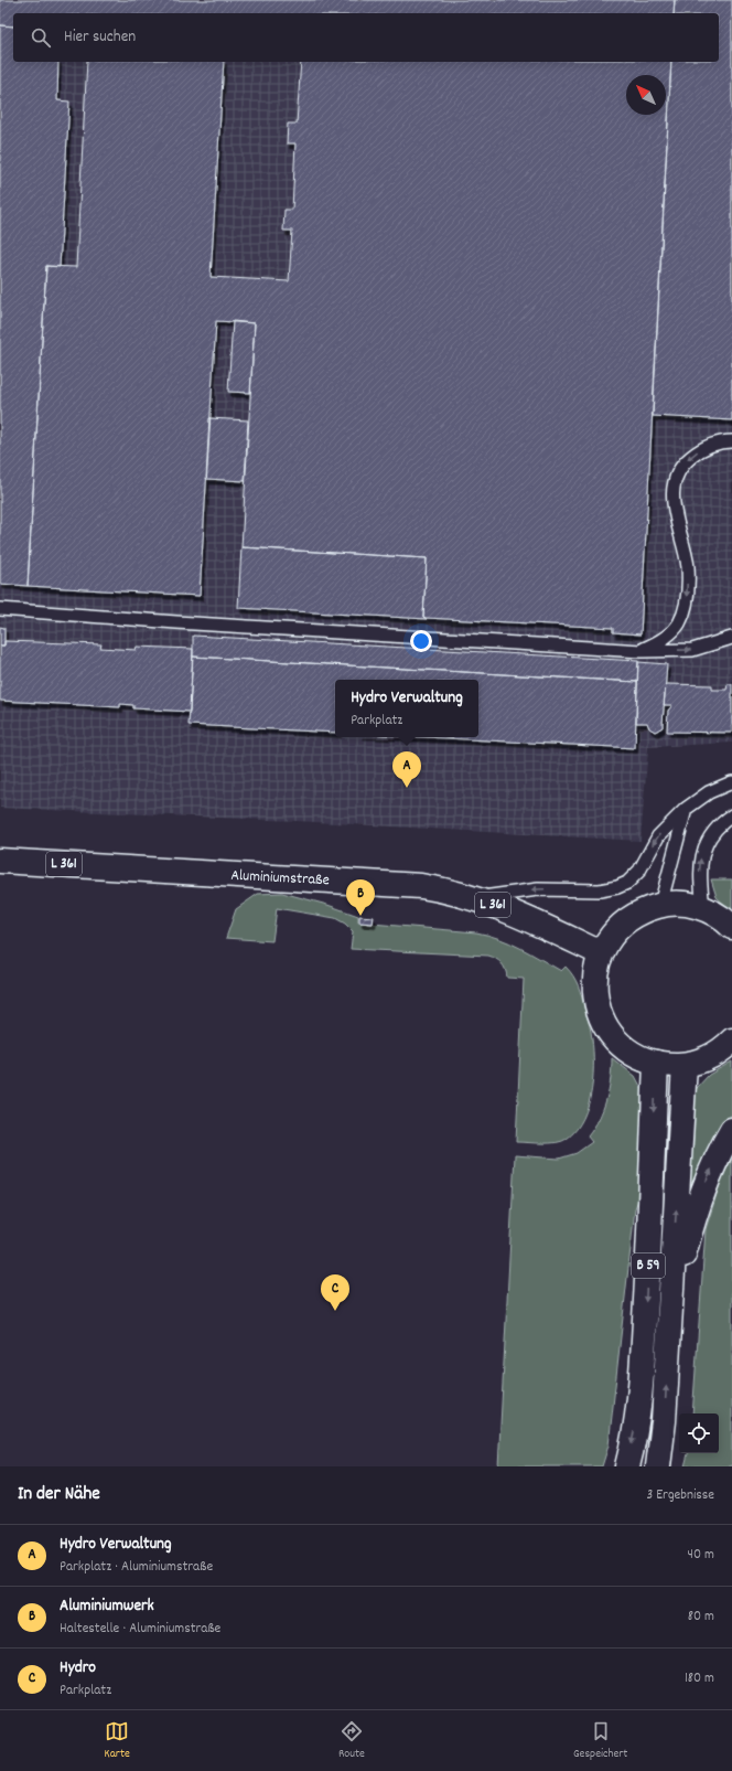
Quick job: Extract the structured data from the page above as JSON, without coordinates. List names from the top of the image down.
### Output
{
  "streets": {
    "main road": ["L 361", "Aluminiumstraße", "B 59"]
  },
  "north": "top left",
  "page": {
    "search": "Hier suchen",
    "popup": ["Hydro Verwaltung", "Parkplatz"],
    "pins": ["A", "B", "C"],
    "heading": ["In der Nähe", "3 Ergebnisse"],
    "list": [
      {
        "mark": "A",
        "name": "Hydro Verwaltung",
        "note": "Parkplatz · Aluminiumstraße",
        "value": "40 m"
      },
      {
        "mark": "B",
        "name": "Aluminiumwerk",
        "note": "Haltestelle · Aluminiumstraße",
        "value": "80 m"
      },
      {
        "mark": "C",
        "name": "Hydro",
        "note": "Parkplatz",
        "value": "180 m"
      }
    ],
    "nav": ["Karte", "Route", "Gespeichert"]
  }
}
